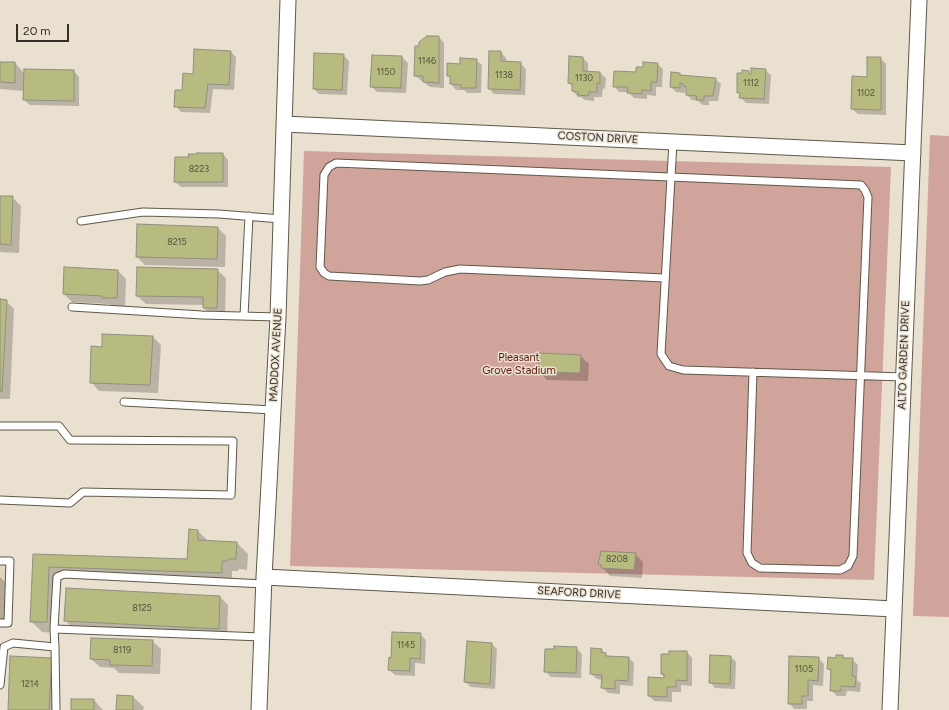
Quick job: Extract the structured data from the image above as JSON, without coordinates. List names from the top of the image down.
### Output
{
  "streets": {
    "street": [
      "COSTON DRIVE",
      "MADDOX AVENUE",
      "ALTO GARDEN DRIVE",
      "SEAFORD DRIVE"
    ]
  },
  "crossings": [
    ["COSTON DRIVE", "MADDOX AVENUE"],
    ["COSTON DRIVE", "ALTO GARDEN DRIVE"],
    ["MADDOX AVENUE", "SEAFORD DRIVE"],
    ["ALTO GARDEN DRIVE", "SEAFORD DRIVE"]
  ],
  "parks": ["Pleasant Grove Stadium"],
  "house_numbers": [
    "1146",
    "1150",
    "1138",
    "1130",
    "1112",
    "1102",
    "8223",
    "8215",
    "8208",
    "8125",
    "1145",
    "8119",
    "1105",
    "1214"
  ],
  "scale_bar": "20 m"
}
